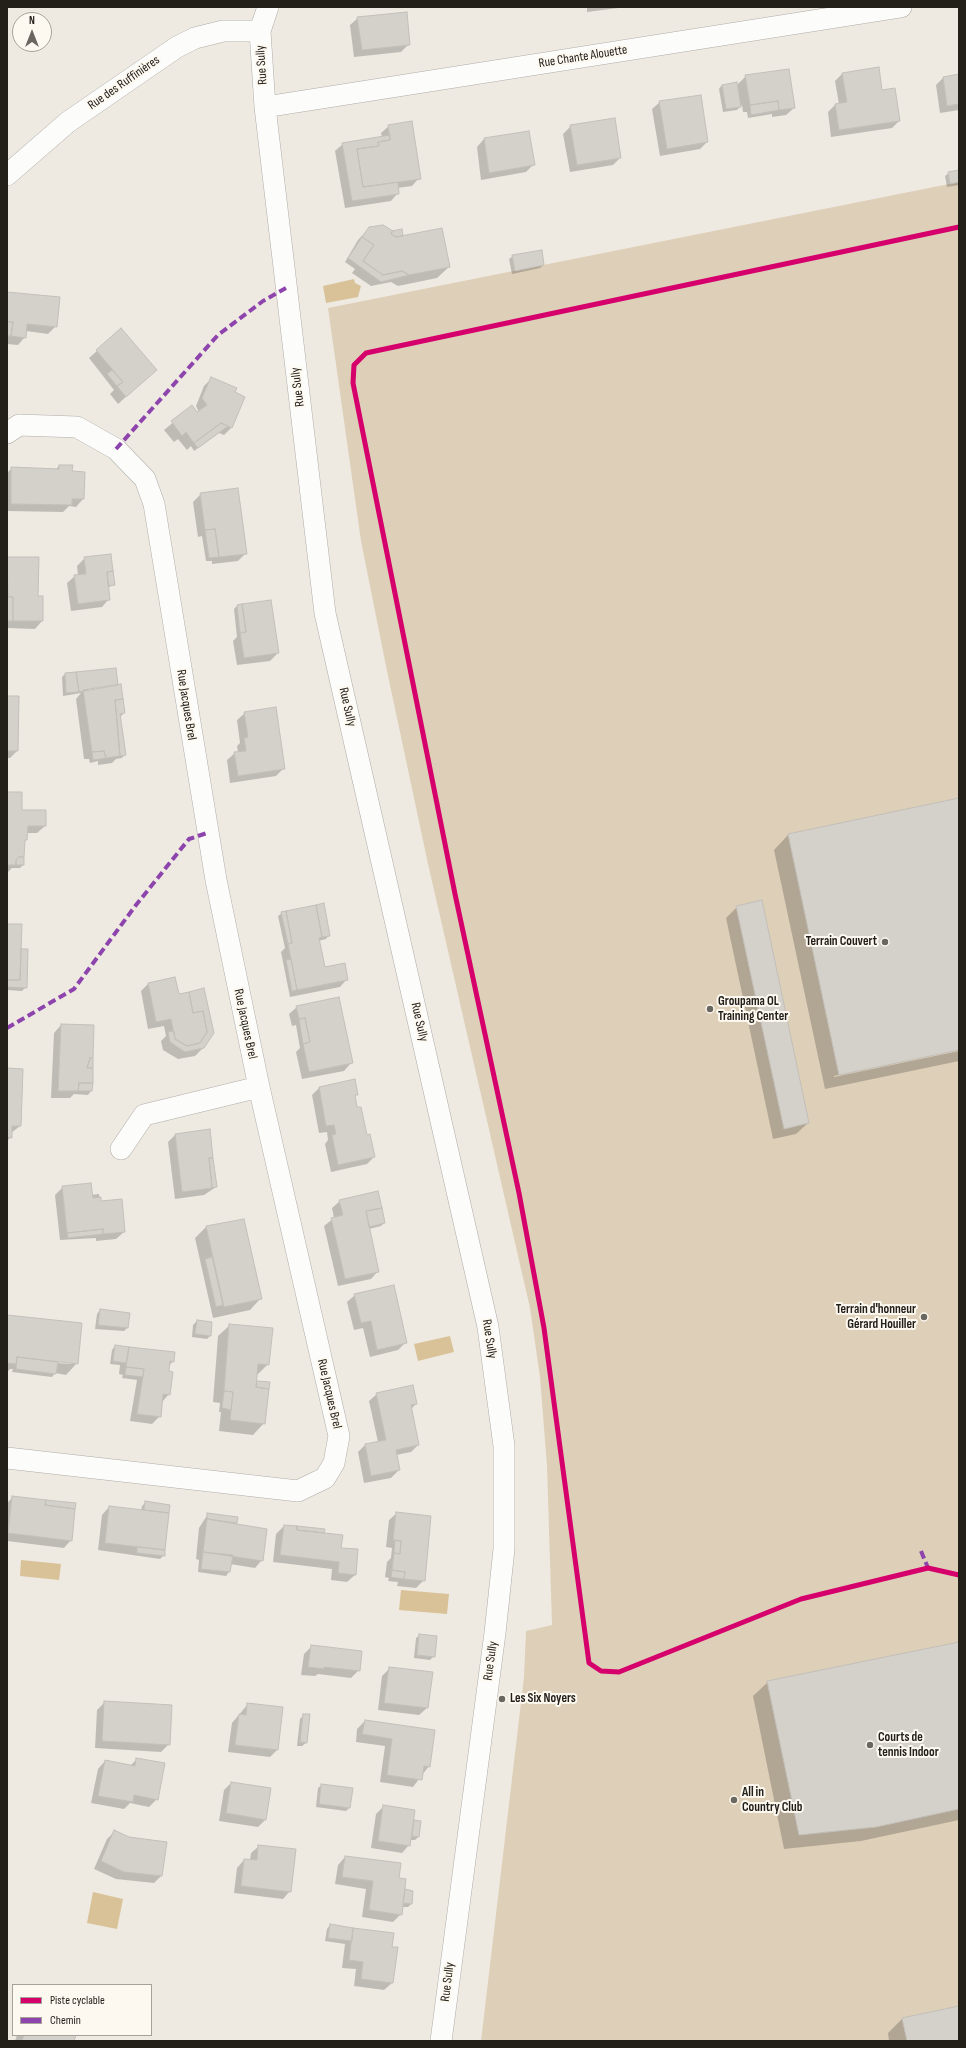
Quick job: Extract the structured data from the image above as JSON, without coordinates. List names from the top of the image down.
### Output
{
  "streets": {
    "street": [
      "Rue Chante Alouette",
      "Rue Sully",
      "Rue des Ruffinières",
      "Rue Jacques Brel"
    ]
  },
  "crossings": [
    ["Rue Chante Alouette", "Rue Sully"],
    ["Rue Sully", "Rue des Ruffinières"]
  ],
  "places": [
    "Terrain Couvert",
    "Groupama OL Training Center",
    "Terrain d'honneur Gérard Houiller",
    "Les Six Noyers",
    "Courts de tennis Indoor",
    "All in Country Club"
  ],
  "legend": ["Piste cyclable", "Chemin"],
  "north": "top"
}
